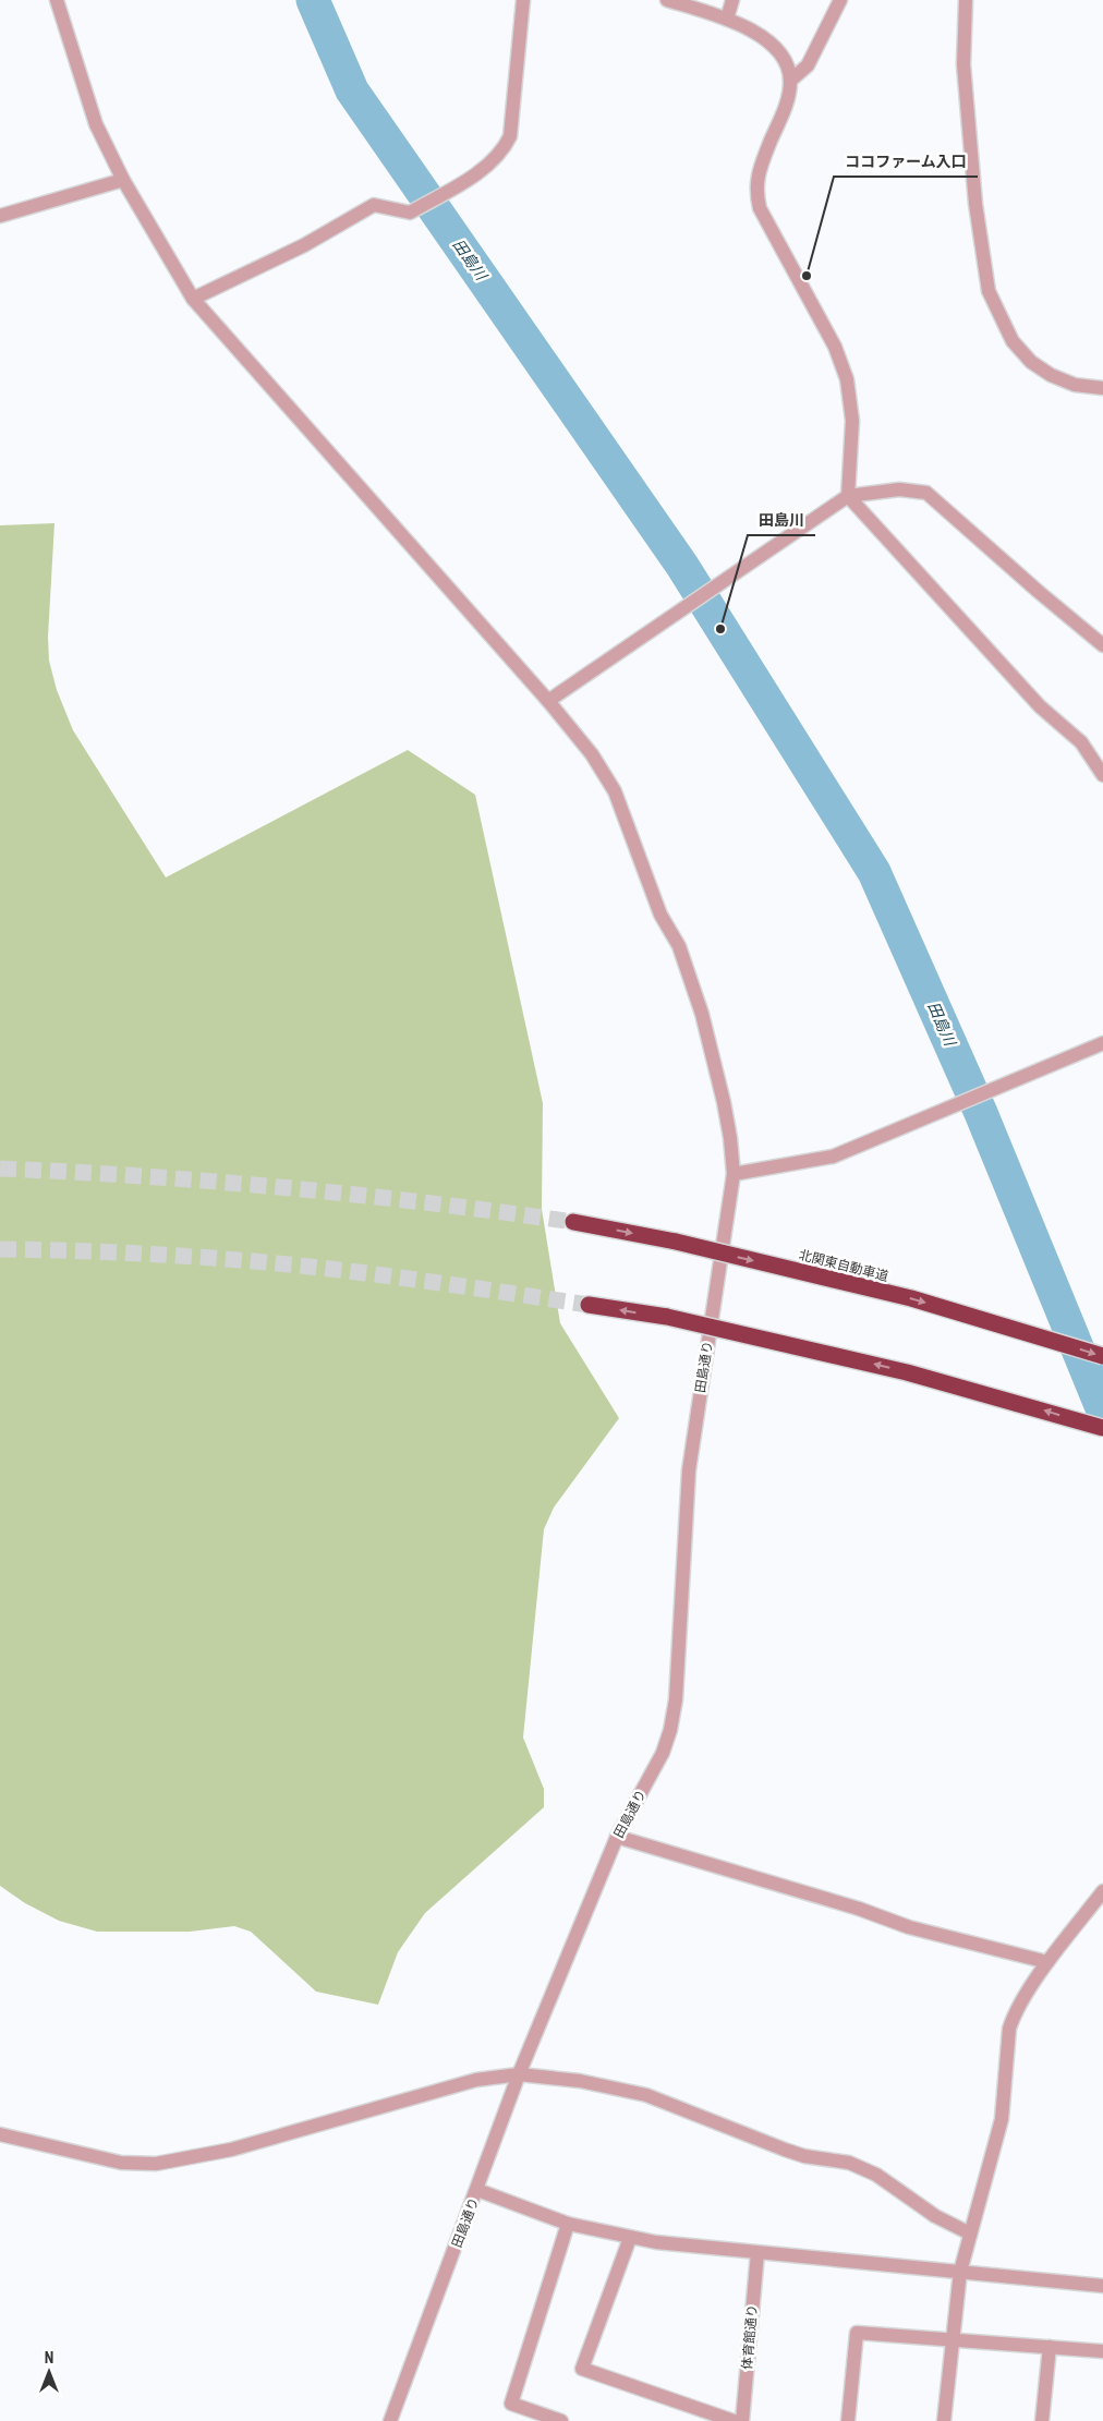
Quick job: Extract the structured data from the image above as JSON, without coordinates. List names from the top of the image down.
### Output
{
  "streets": {
    "highway": ["北関東自動車道"],
    "street": ["田島通り", "体育館通り"]
  },
  "water": ["田島川"],
  "places": ["ココファーム入口", "田島川"],
  "north": "top"
}
